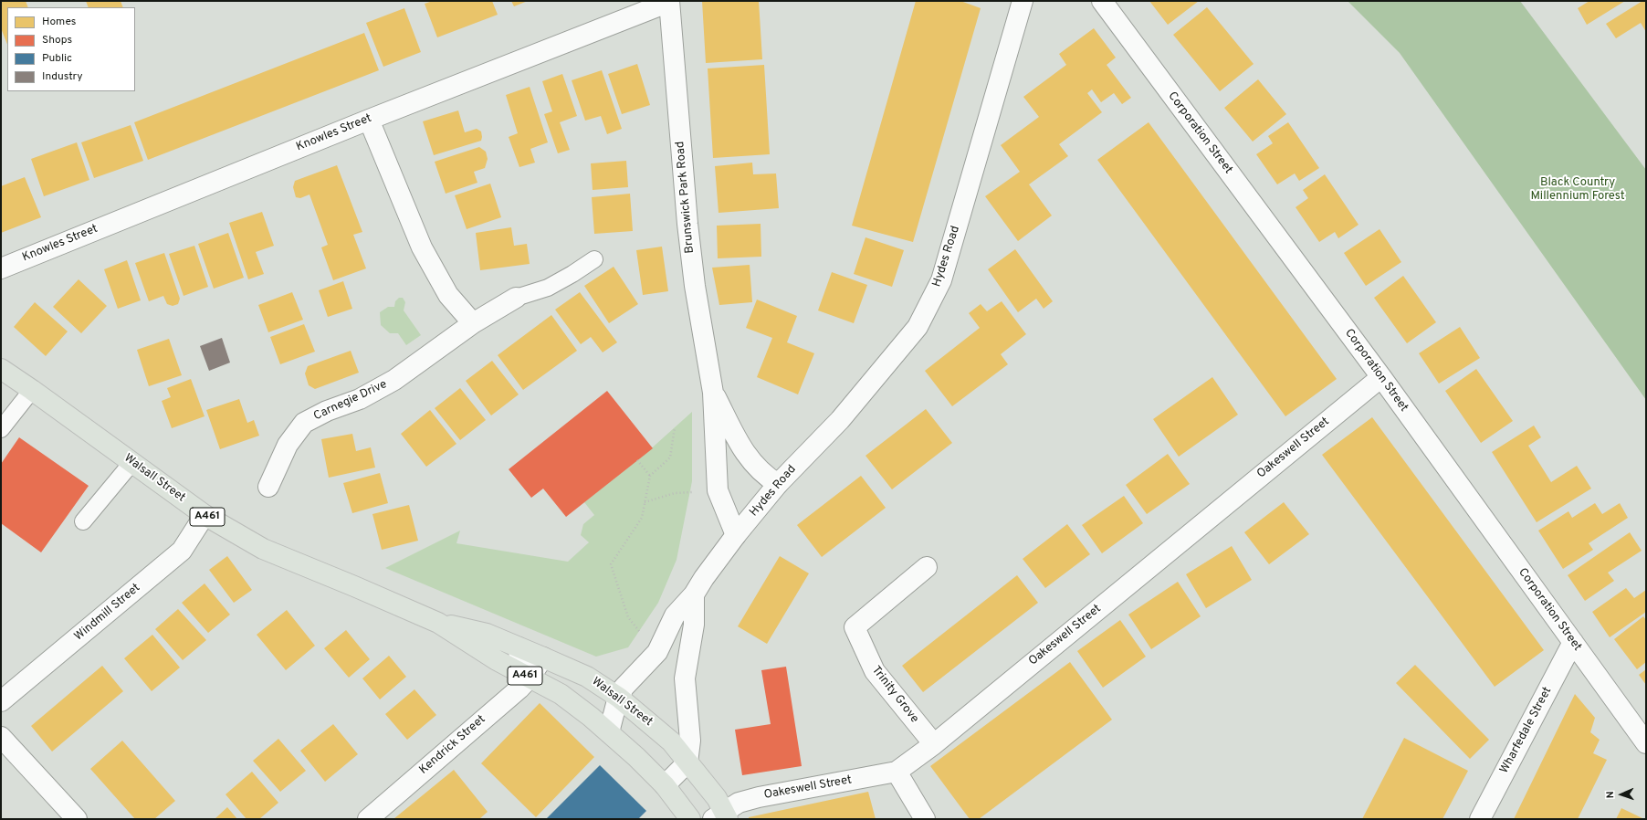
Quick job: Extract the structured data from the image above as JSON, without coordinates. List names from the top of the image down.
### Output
{
  "streets": {
    "highway": ["Walsall Street", "A461"],
    "street": [
      "Knowles Street",
      "Corporation Street",
      "Brunswick Park Road",
      "Hydes Road",
      "Carnegie Drive",
      "Oakeswell Street",
      "Windmill Street",
      "Trinity Grove",
      "Wharfedale Street",
      "Kendrick Street"
    ]
  },
  "crossings": [
    ["Knowles Street", "Brunswick Park Road"],
    ["Corporation Street", "Oakeswell Street"],
    ["Corporation Street", "Wharfedale Street"],
    ["Brunswick Park Road", "Hydes Road"],
    ["Oakeswell Street", "Walsall Street"],
    ["Oakeswell Street", "Trinity Grove"],
    ["Walsall Street", "Windmill Street"],
    ["Walsall Street", "Kendrick Street"]
  ],
  "parks": ["Black Country Millennium Forest"],
  "legend": [
    "Homes",
    "Shops",
    "Public",
    "Industry"
  ],
  "north": "left"
}
